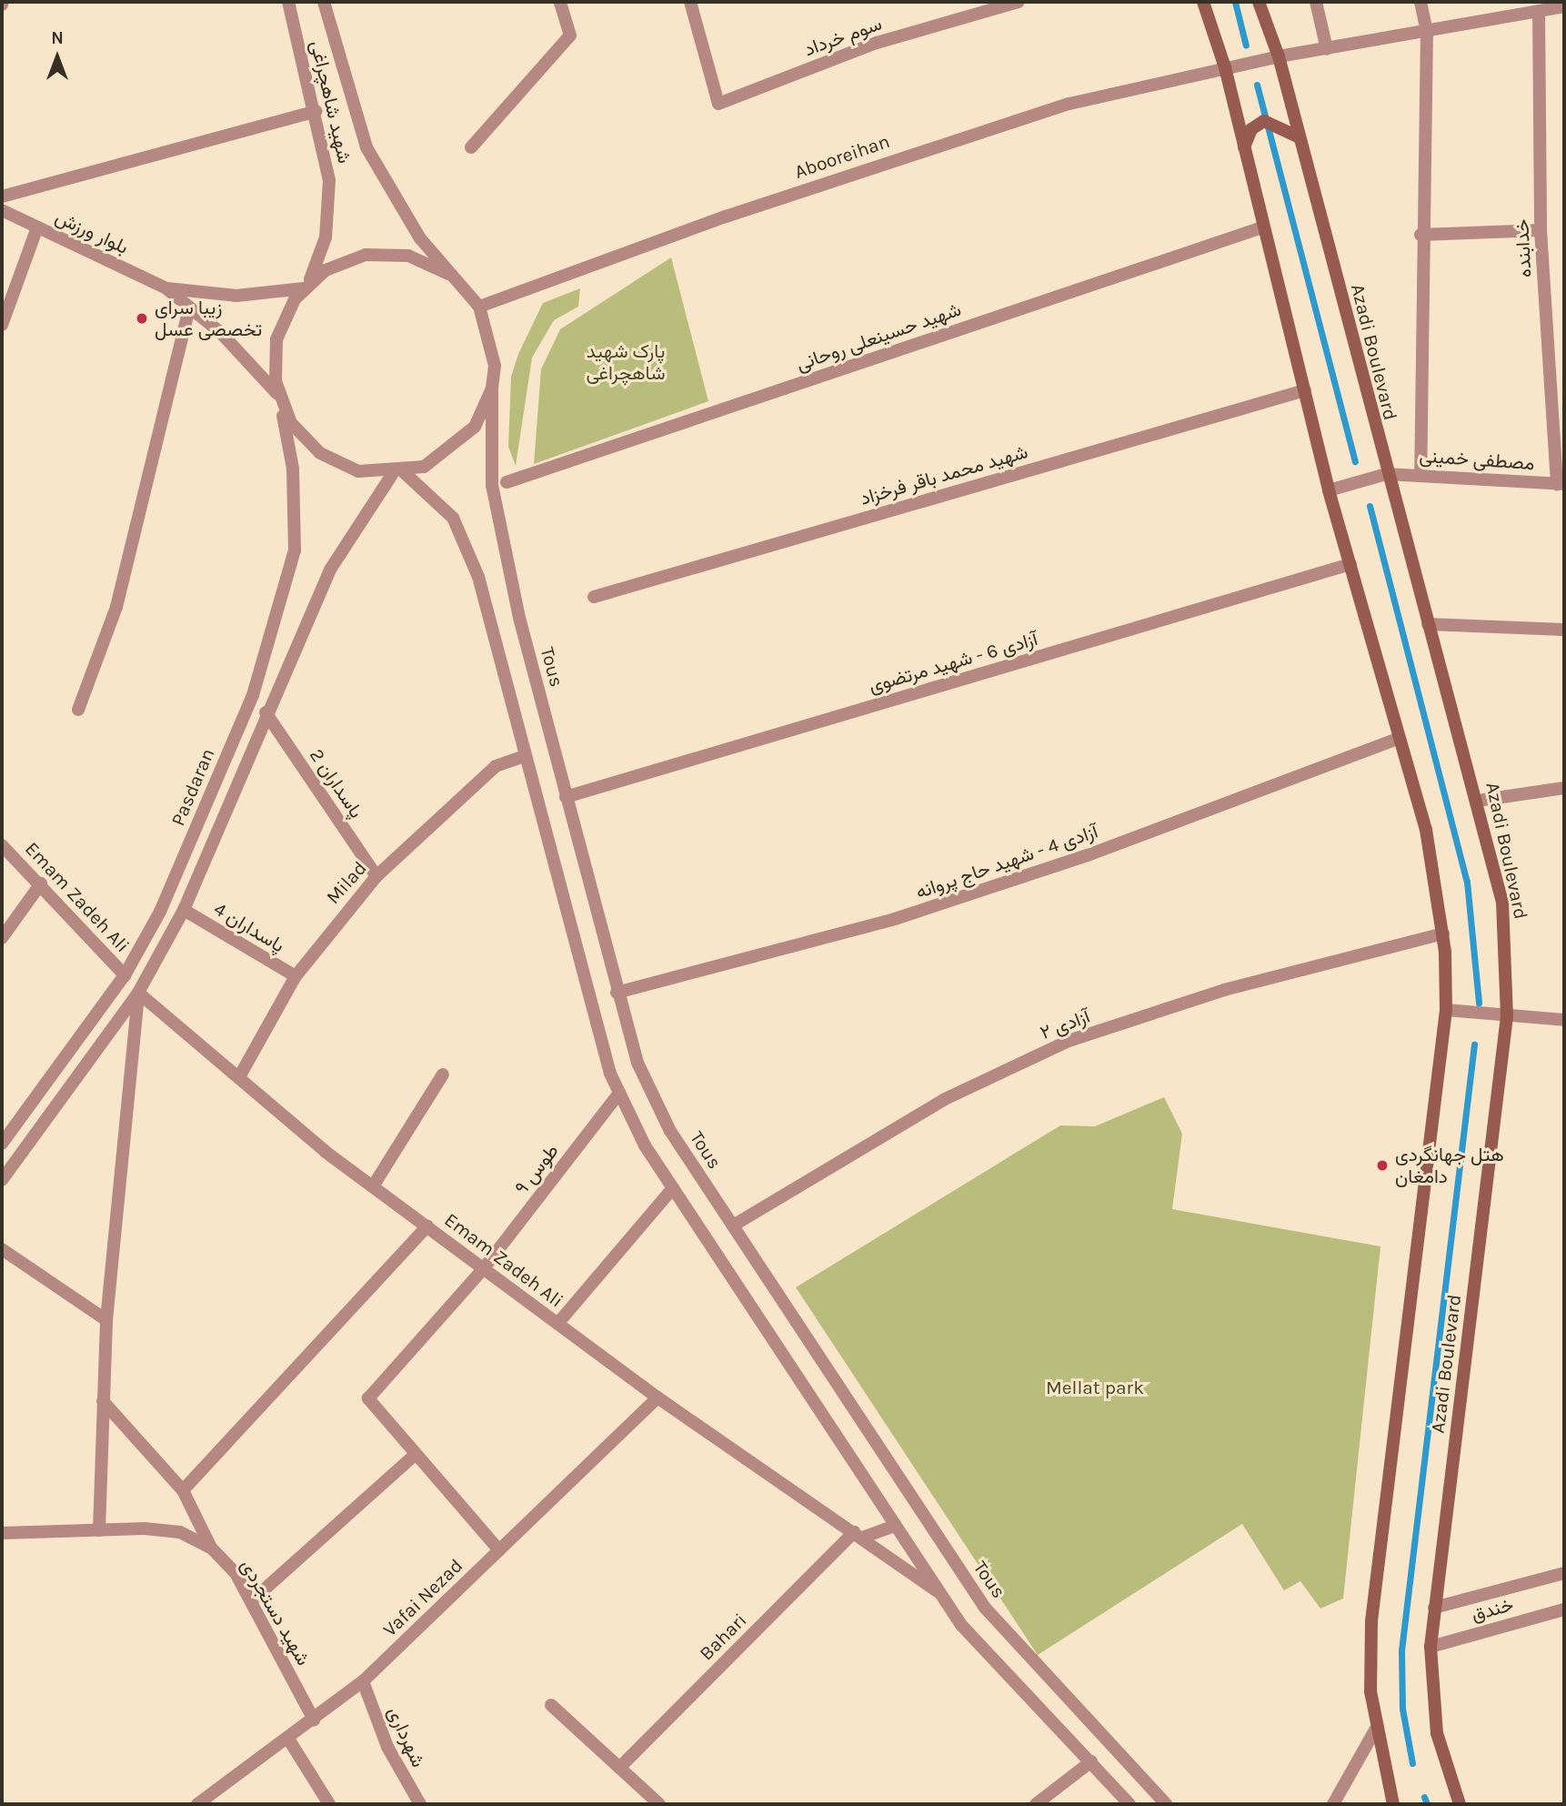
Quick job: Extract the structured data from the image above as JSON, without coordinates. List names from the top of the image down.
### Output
{
  "streets": {
    "main road": ["Azadi Boulevard"],
    "street": [
      "سوم خرداد",
      "شهید شاهچراغی",
      "Abooreihan",
      "بلوار ورزش",
      "خدابنده",
      "شهید حسینعلی روحانی",
      "مصطفی خمینی",
      "شهید محمد باقر فرخزاد",
      "آزادی 6 - شهید مرتضوی",
      "Tous",
      "پاسداران 2",
      "Pasdaran",
      "آزادی 4 - شهید حاج پروانه",
      "Milad",
      "Emam Zadeh Ali",
      "پاسداران 4",
      "آزادی ۲",
      "طوس ۹",
      "Vafai Nezad",
      "خندق",
      "شهید دستجردی",
      "Bahari",
      "شهرداری"
    ]
  },
  "crossings": [
    ["شهید شاهچراغی", "Abooreihan"],
    ["شهید شاهچراغی", "Tous"],
    ["شهید شاهچراغی", "Pasdaran"],
    ["Abooreihan", "خدابنده"],
    ["Abooreihan", "Azadi Boulevard"],
    ["Abooreihan", "Tous"],
    ["Abooreihan", "Pasdaran"],
    ["خدابنده", "مصطفی خمینی"],
    ["Azadi Boulevard", "مصطفی خمینی"],
    ["Azadi Boulevard", "خندق"],
    ["آزادی 6 - شهید مرتضوی", "Tous"],
    ["Tous", "Pasdaran"],
    ["Tous", "آزادی 4 - شهید حاج پروانه"],
    ["Tous", "آزادی ۲"],
    ["پاسداران 2", "Pasdaran"],
    ["پاسداران 2", "Milad"],
    ["Pasdaran", "Emam Zadeh Ali"],
    ["Pasdaran", "پاسداران 4"],
    ["Milad", "Emam Zadeh Ali"],
    ["Milad", "پاسداران 4"],
    ["Emam Zadeh Ali", "طوس ۹"],
    ["Emam Zadeh Ali", "Vafai Nezad"],
    ["Emam Zadeh Ali", "Bahari"],
    ["Vafai Nezad", "شهید دستجردی"],
    ["Vafai Nezad", "شهرداری"]
  ],
  "parks": ["پارک شهید شاهچراغی", "Mellat park"],
  "places": ["زیبا سرای تخصصی عسل", "هتل جهانگردى دامغان"],
  "north": "top"
}
